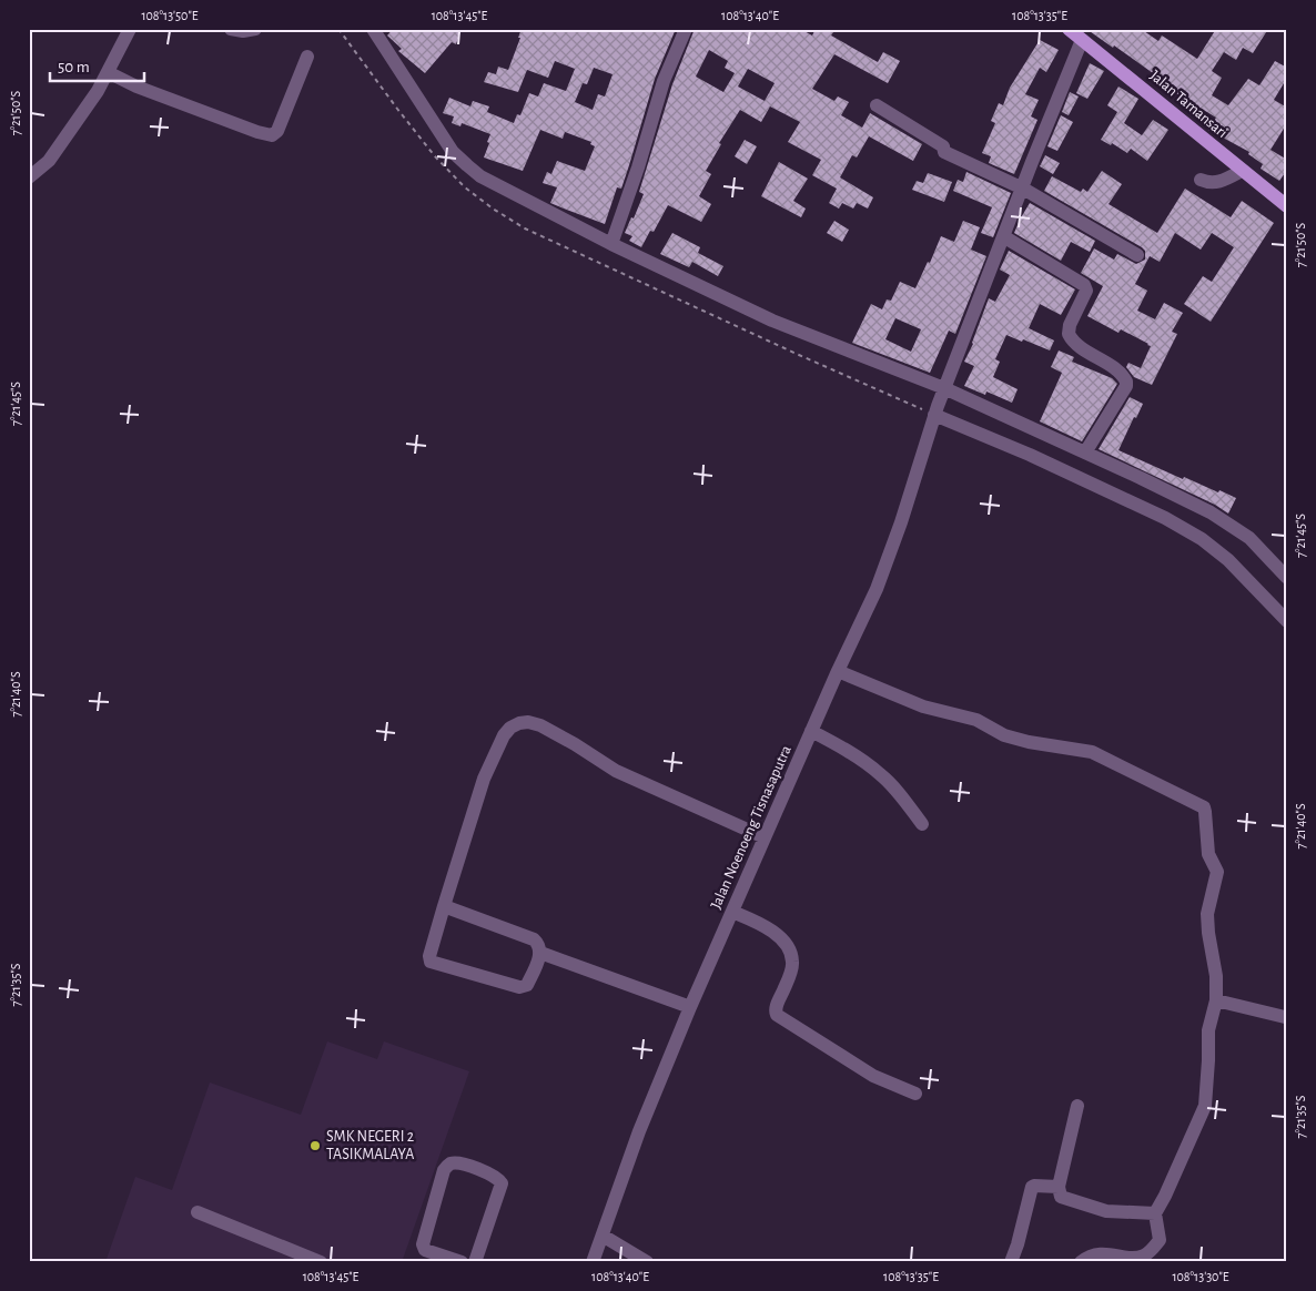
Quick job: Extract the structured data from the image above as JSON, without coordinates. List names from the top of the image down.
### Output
{
  "streets": {
    "main road": ["Jalan Tamansari"],
    "street": ["Jalan Noenoeng Tisnasaputra"]
  },
  "crossings": [
    ["Jalan Tamansari", "Jalan Noenoeng Tisnasaputra"]
  ],
  "places": ["SMK NEGERI 2 TASIKMALAYA"],
  "scale_bar": "50 m",
  "coordinates": [
    "108°13'50\"E",
    "108°13'45\"E",
    "108°13'40\"E",
    "108°13'35\"E",
    "7°21'50\"S",
    "7°21'45\"S",
    "7°21'40\"S",
    "7°21'35\"S",
    "108°13'30\"E"
  ]
}
